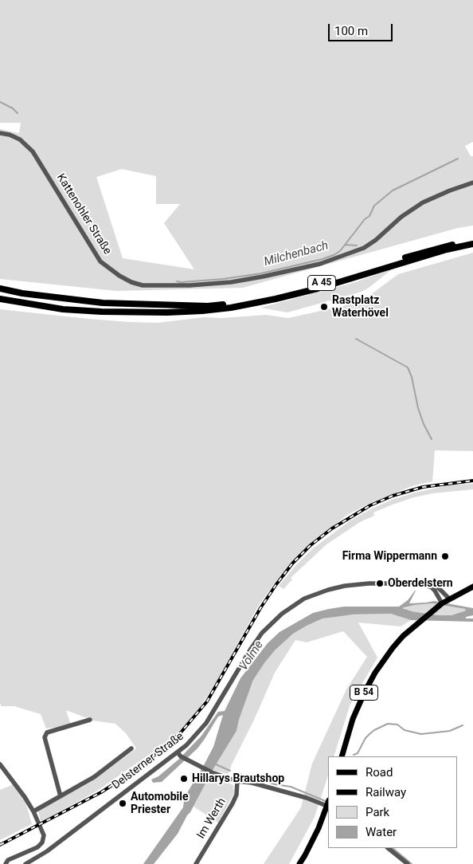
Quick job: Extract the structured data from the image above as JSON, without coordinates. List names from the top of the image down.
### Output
{
  "streets": {
    "highway": ["A 45"],
    "main road": ["B 54"],
    "street": ["Kattenohler Straße", "Delsterner Straße", "Im Werth"]
  },
  "crossings": [
    ["B 54", "Delsterner Straße"]
  ],
  "water": ["Milchenbach", "Volme"],
  "places": [
    "Rastplatz Waterhövel",
    "Firma Wippermann",
    "Oberdelstern",
    "Hillarys Brautshop",
    "Automobile Priester"
  ],
  "legend": [
    "Road",
    "Railway",
    "Park",
    "Water"
  ],
  "scale_bar": "100 m"
}
